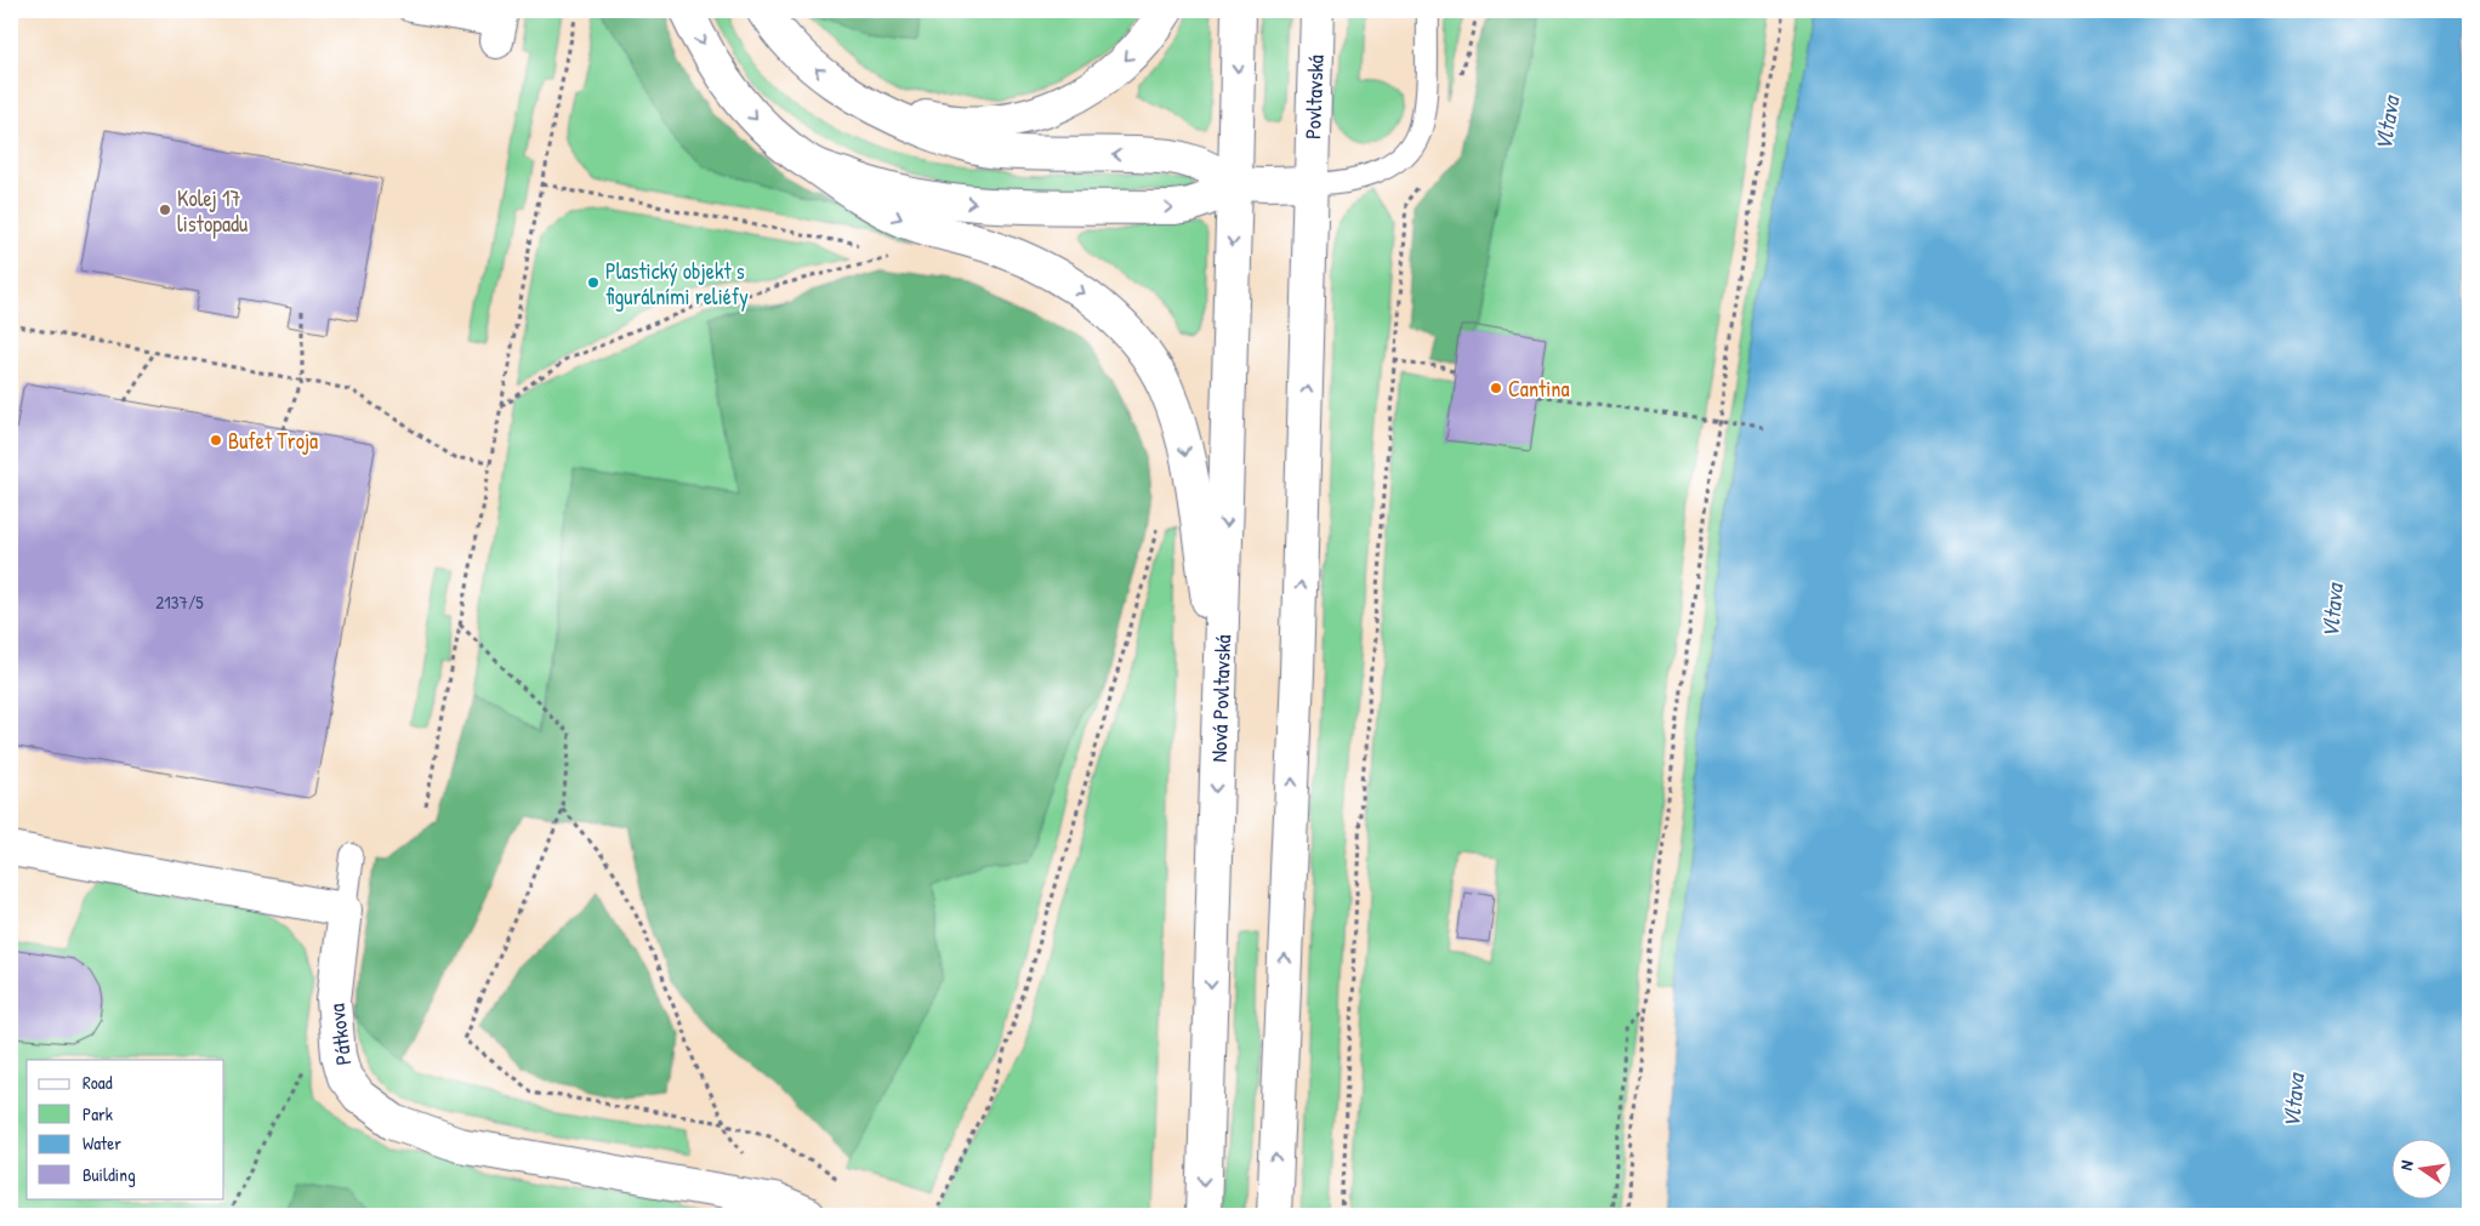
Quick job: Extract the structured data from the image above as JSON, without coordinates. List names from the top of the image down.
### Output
{
  "streets": {
    "main road": ["Povltavská", "Nová Povltavská", "Pátkova"]
  },
  "water": ["Vltava"],
  "places": [
    "Kolej 17 listopadu",
    "Plastický objekt s figurálními reliéfy",
    "Cantina",
    "Bufet Troja"
  ],
  "house_numbers": ["2137/5"],
  "legend": [
    "Road",
    "Park",
    "Water",
    "Building"
  ],
  "north": "left"
}
